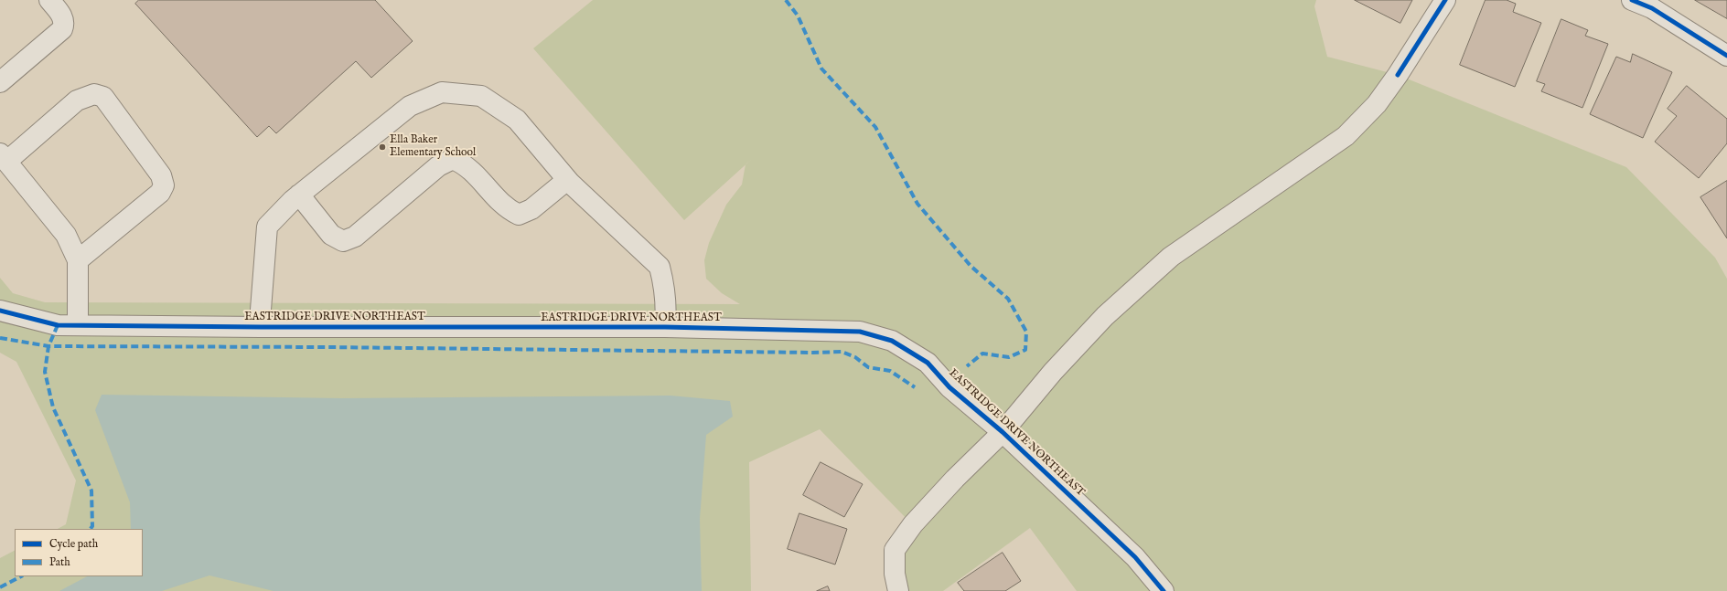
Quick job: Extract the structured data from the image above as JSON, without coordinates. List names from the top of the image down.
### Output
{
  "streets": {
    "street": ["EASTRIDGE DRIVE NORTHEAST"]
  },
  "places": ["Ella Baker Elementary School"],
  "legend": ["Cycle path", "Path"]
}
